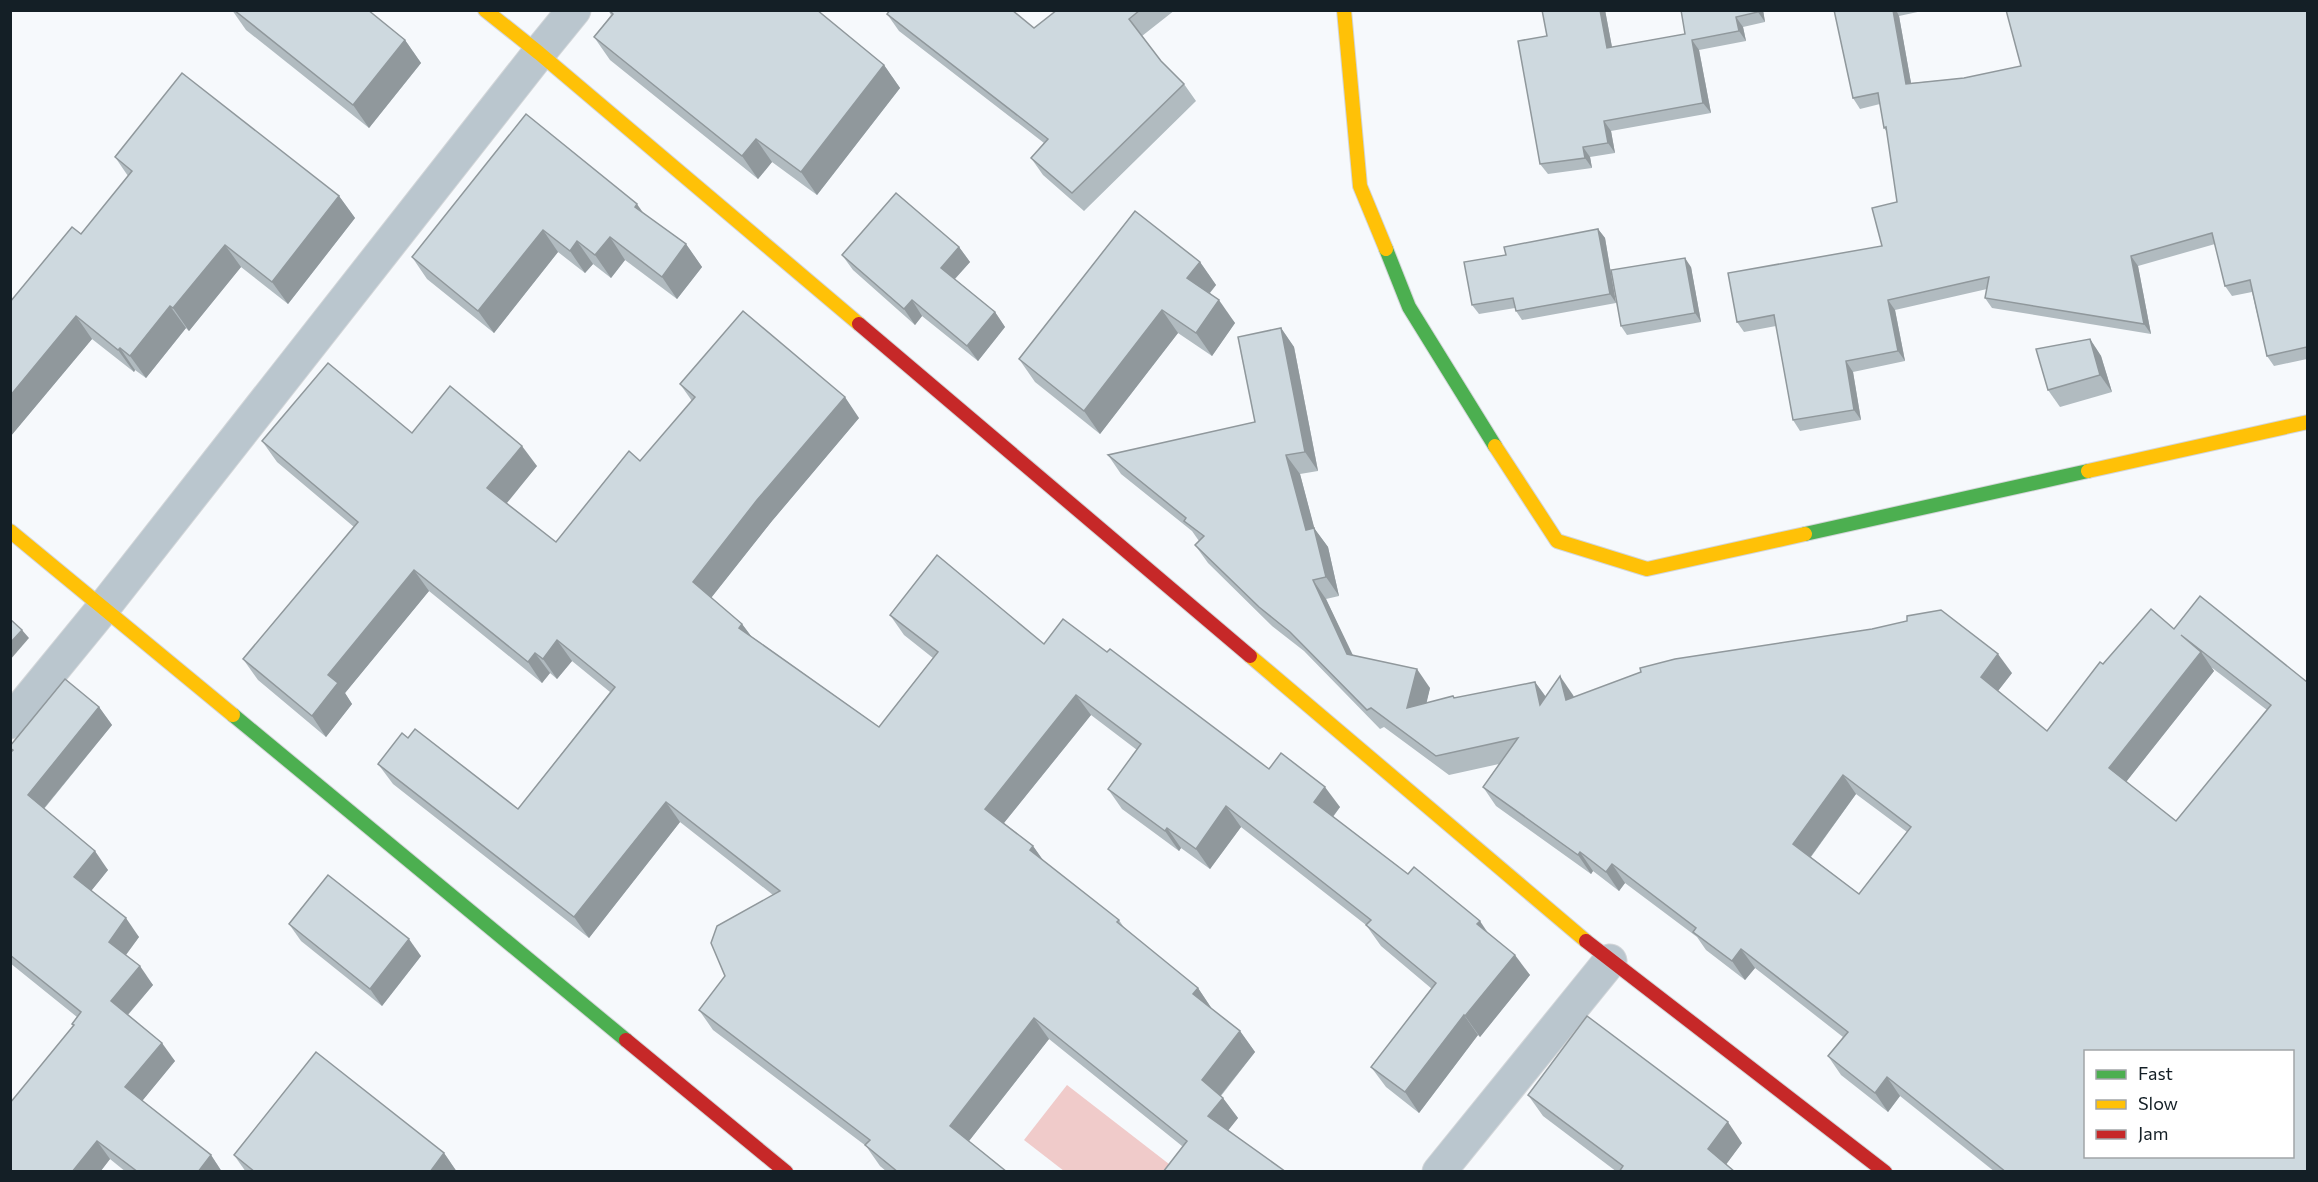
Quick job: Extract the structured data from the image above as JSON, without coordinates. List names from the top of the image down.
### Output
{
  "legend": ["Fast", "Slow", "Jam"]
}
